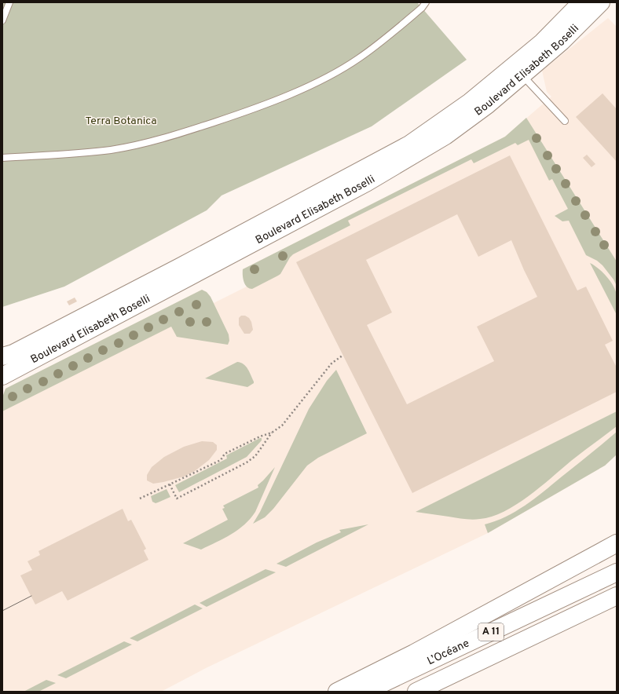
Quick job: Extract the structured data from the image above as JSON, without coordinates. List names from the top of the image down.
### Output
{
  "streets": {
    "main road": ["Boulevard Elisabeth Boselli", "A 11", "L’Océane"]
  },
  "parks": ["Terra Botanica"]
}
